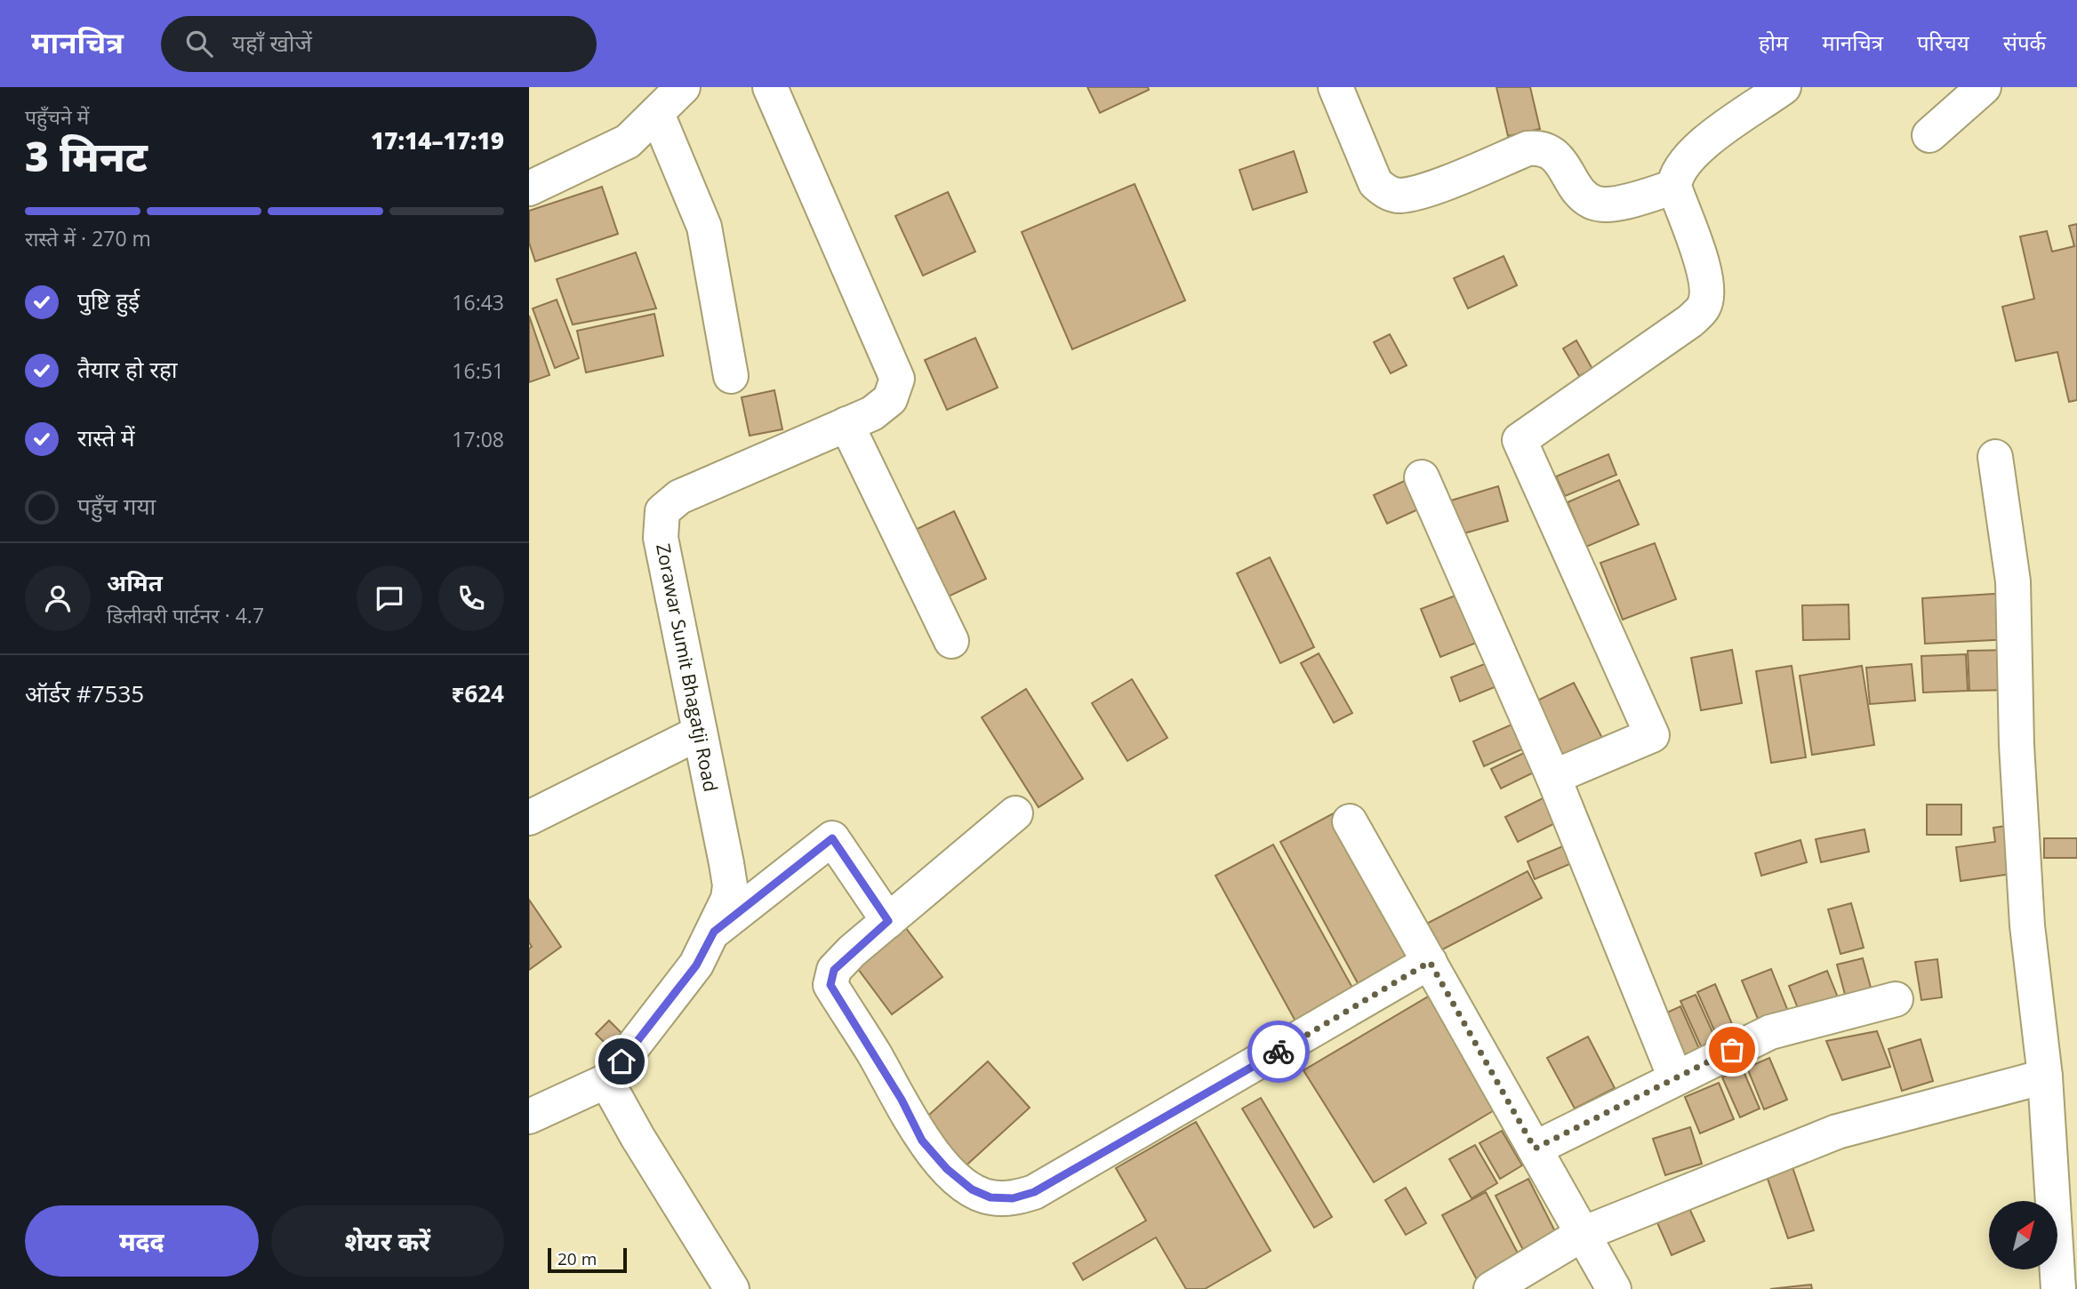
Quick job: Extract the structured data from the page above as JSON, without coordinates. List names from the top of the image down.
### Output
{
  "streets": {
    "street": ["Zorawar Sumit Bhagatji Road"]
  },
  "scale_bar": "20 m",
  "north": "top right",
  "page": {
    "header": "मानचित्र",
    "search": "यहाँ खोजें",
    "nav": [
      "होम",
      "मानचित्र",
      "परिचय",
      "संपर्क"
    ],
    "heading": ["3 मिनट", "पहुँचने में", "17:14–17:19"],
    "panel": [
      "अमित",
      "डिलीवरी पार्टनर · 4.7",
      "ऑर्डर #7535",
      "₹624"
    ],
    "bar": "रास्ते में · 270 m",
    "list": [
      ["पुष्टि हुई", "16:43"],
      ["तैयार हो रहा", "16:51"],
      ["रास्ते में", "17:08"],
      "पहुँच गया"
    ],
    "buttons": ["मदद", "शेयर करें"],
    "scale": "20 m"
  }
}
